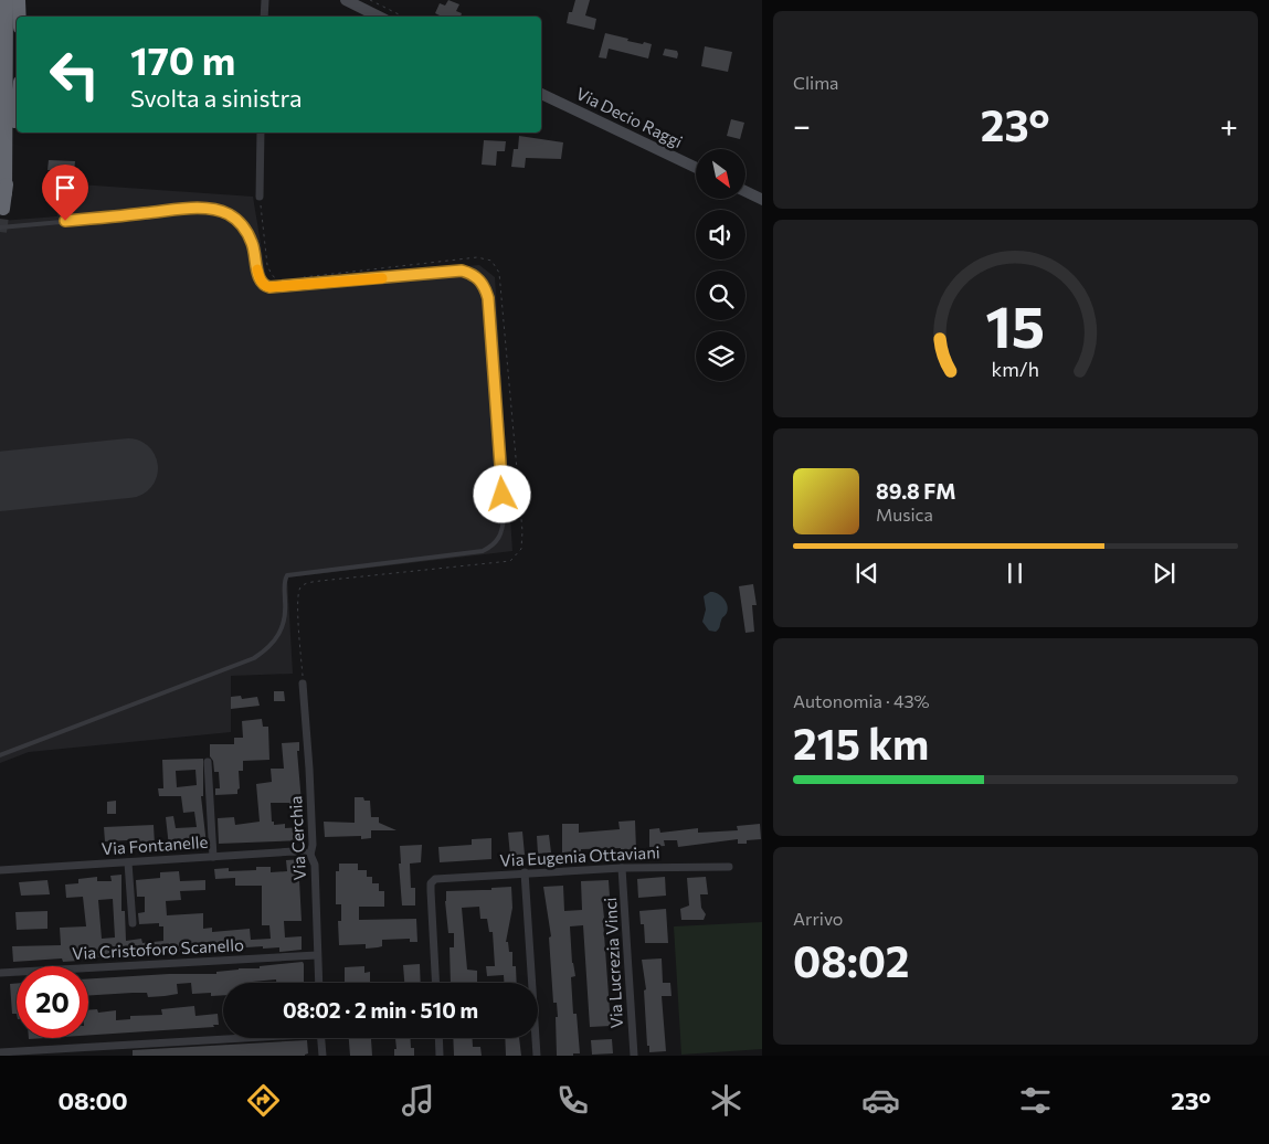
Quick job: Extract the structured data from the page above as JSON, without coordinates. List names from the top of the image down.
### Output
{
  "streets": {
    "main road": ["Via Decio Raggi"],
    "street": [
      "Via Cerchia",
      "Via Fontanelle",
      "Via Eugenia Ottaviani",
      "Via Cristoforo Scanello",
      "Via Lucrezia Vinci"
    ]
  },
  "crossings": [
    ["Via Cerchia", "Via Fontanelle"],
    ["Via Cerchia", "Via Cristoforo Scanello"],
    ["Via Eugenia Ottaviani", "Via Lucrezia Vinci"]
  ],
  "north": "bottom right",
  "page": {
    "tile": [
      "Clima",
      ["Autonomia · 43%", "215 km"],
      ["Arrivo", "08:02"]
    ],
    "turn": ["170 m", "Svolta a sinistra"],
    "heat": ["−", "23°", "+"],
    "song": ["89.8 FM", "Musica"],
    "limit": "20",
    "trip": "08:02 · 2 min · 510 m",
    "tabs": ["08:00", "23°"],
    "gauge": ["15", "km/h"]
  }
}
